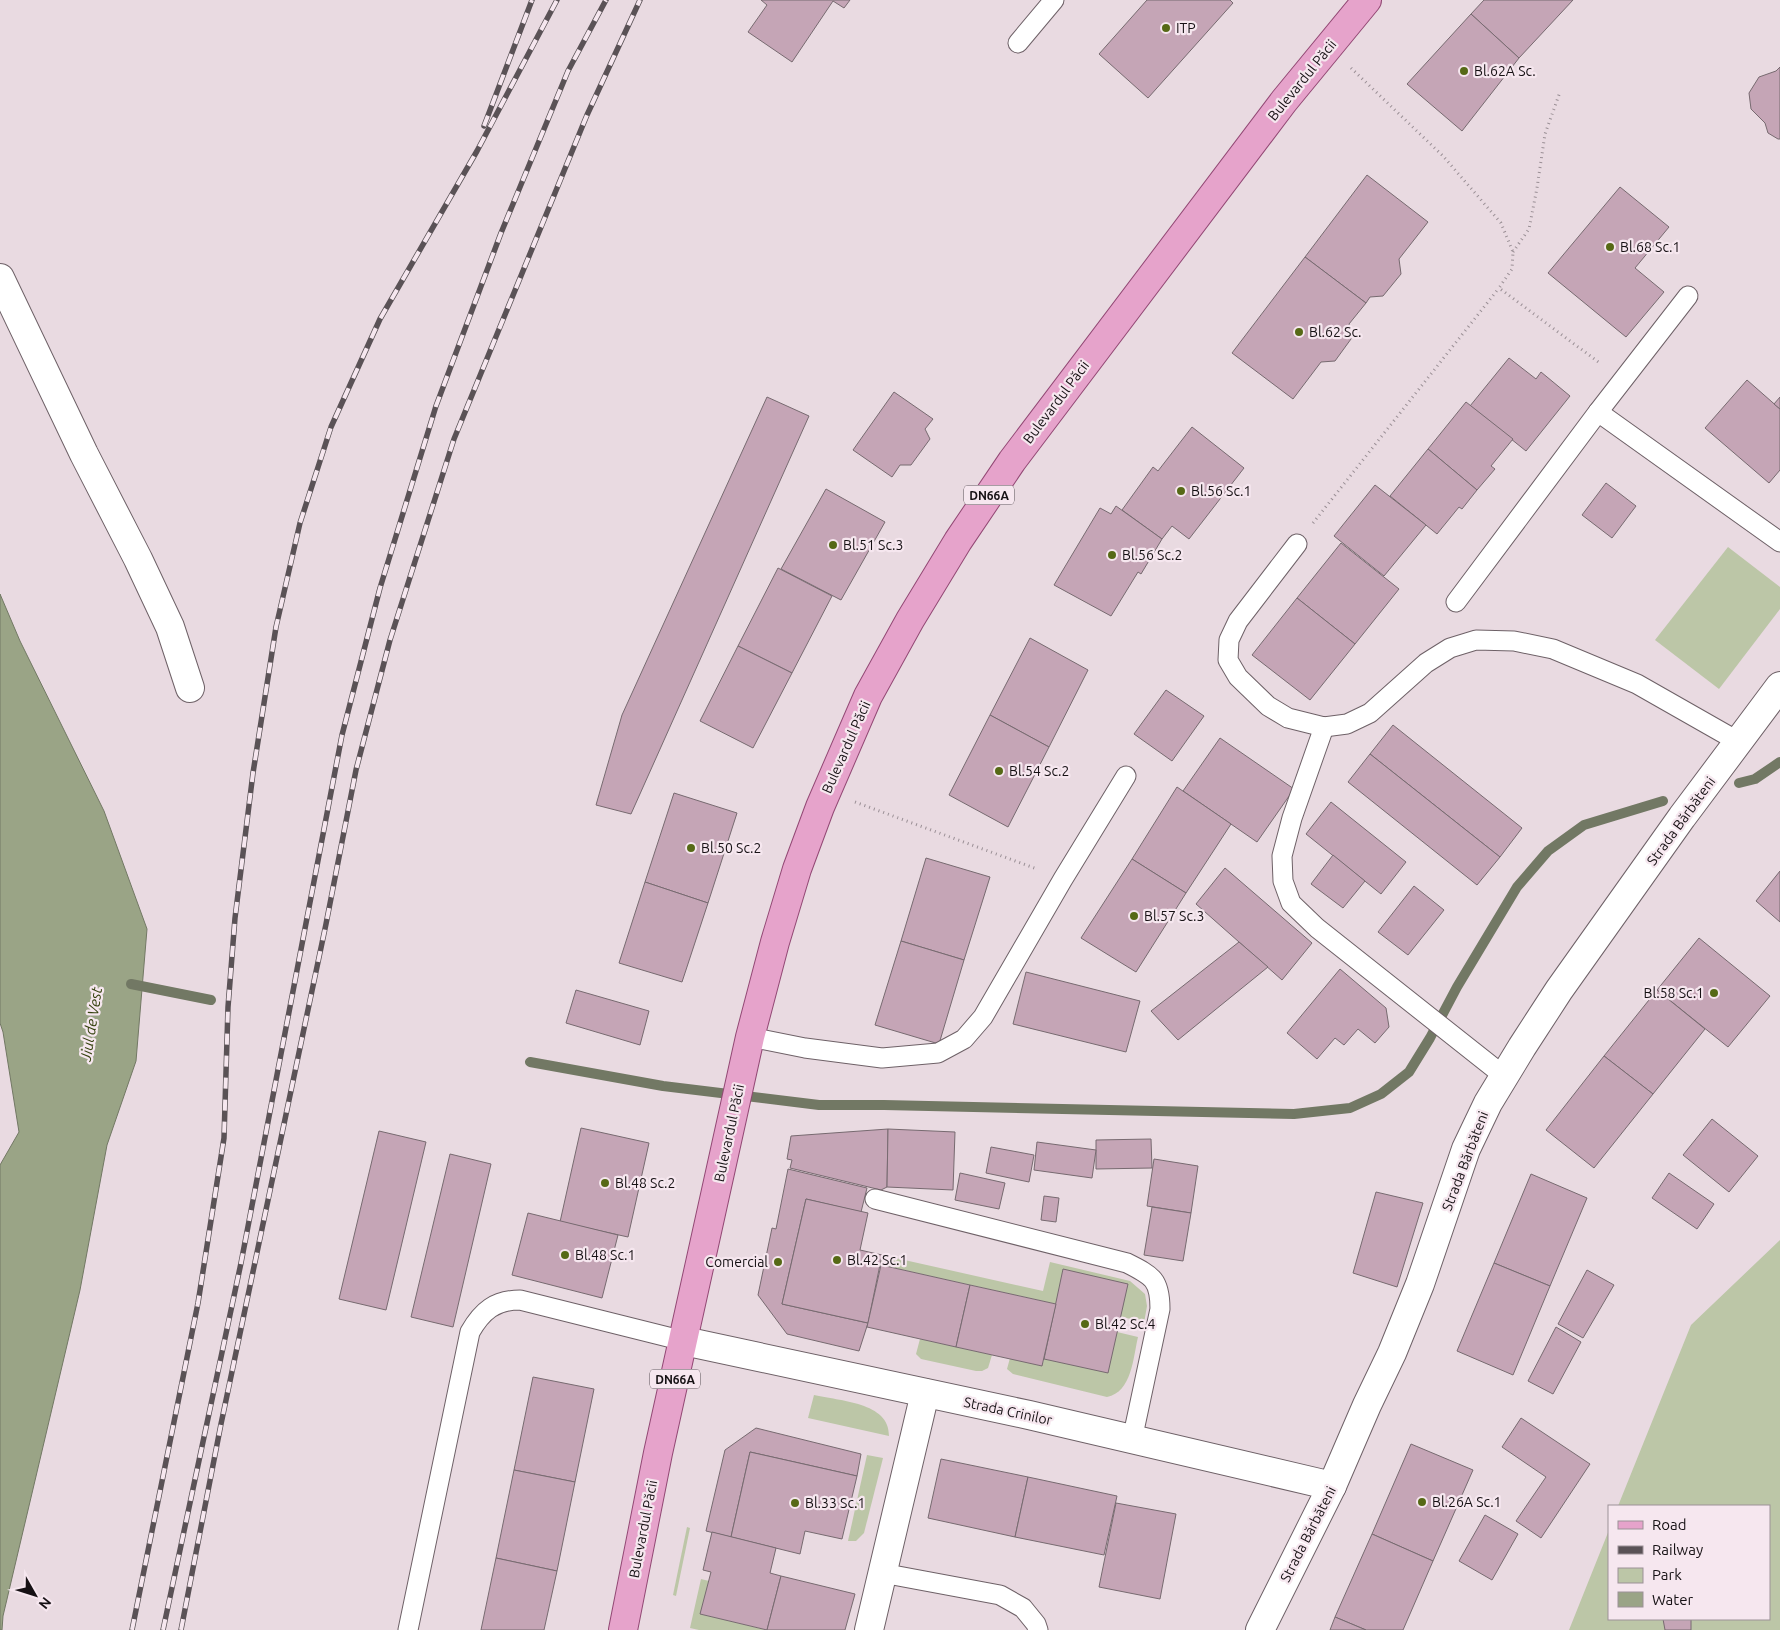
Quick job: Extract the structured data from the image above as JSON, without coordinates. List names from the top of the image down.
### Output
{
  "streets": {
    "main road": ["Bulevardul Păcii", "DN66A"],
    "street": ["Strada Bărbăteni", "Strada Crinilor"]
  },
  "crossings": [
    ["Bulevardul Păcii", "Strada Crinilor"],
    ["Strada Bărbăteni", "Strada Crinilor"]
  ],
  "water": ["Jiul de Vest"],
  "places": [
    "ITP",
    "Bl.62A Sc.",
    "Bl.68 Sc.1",
    "Bl.62 Sc.",
    "Bl.56 Sc.1",
    "Bl.51 Sc.3",
    "Bl.56 Sc.2",
    "Bl.54 Sc.2",
    "Bl.50 Sc.2",
    "Bl.57 Sc.3",
    "Bl.58 Sc.1",
    "Bl.48 Sc.2",
    "Bl.48 Sc.1",
    "Bl.42 Sc.1",
    "Comercial",
    "Bl.42 Sc.4",
    "Bl.26A Sc.1",
    "Bl.33 Sc.1"
  ],
  "legend": [
    "Road",
    "Railway",
    "Park",
    "Water"
  ],
  "north": "bottom right"
}
